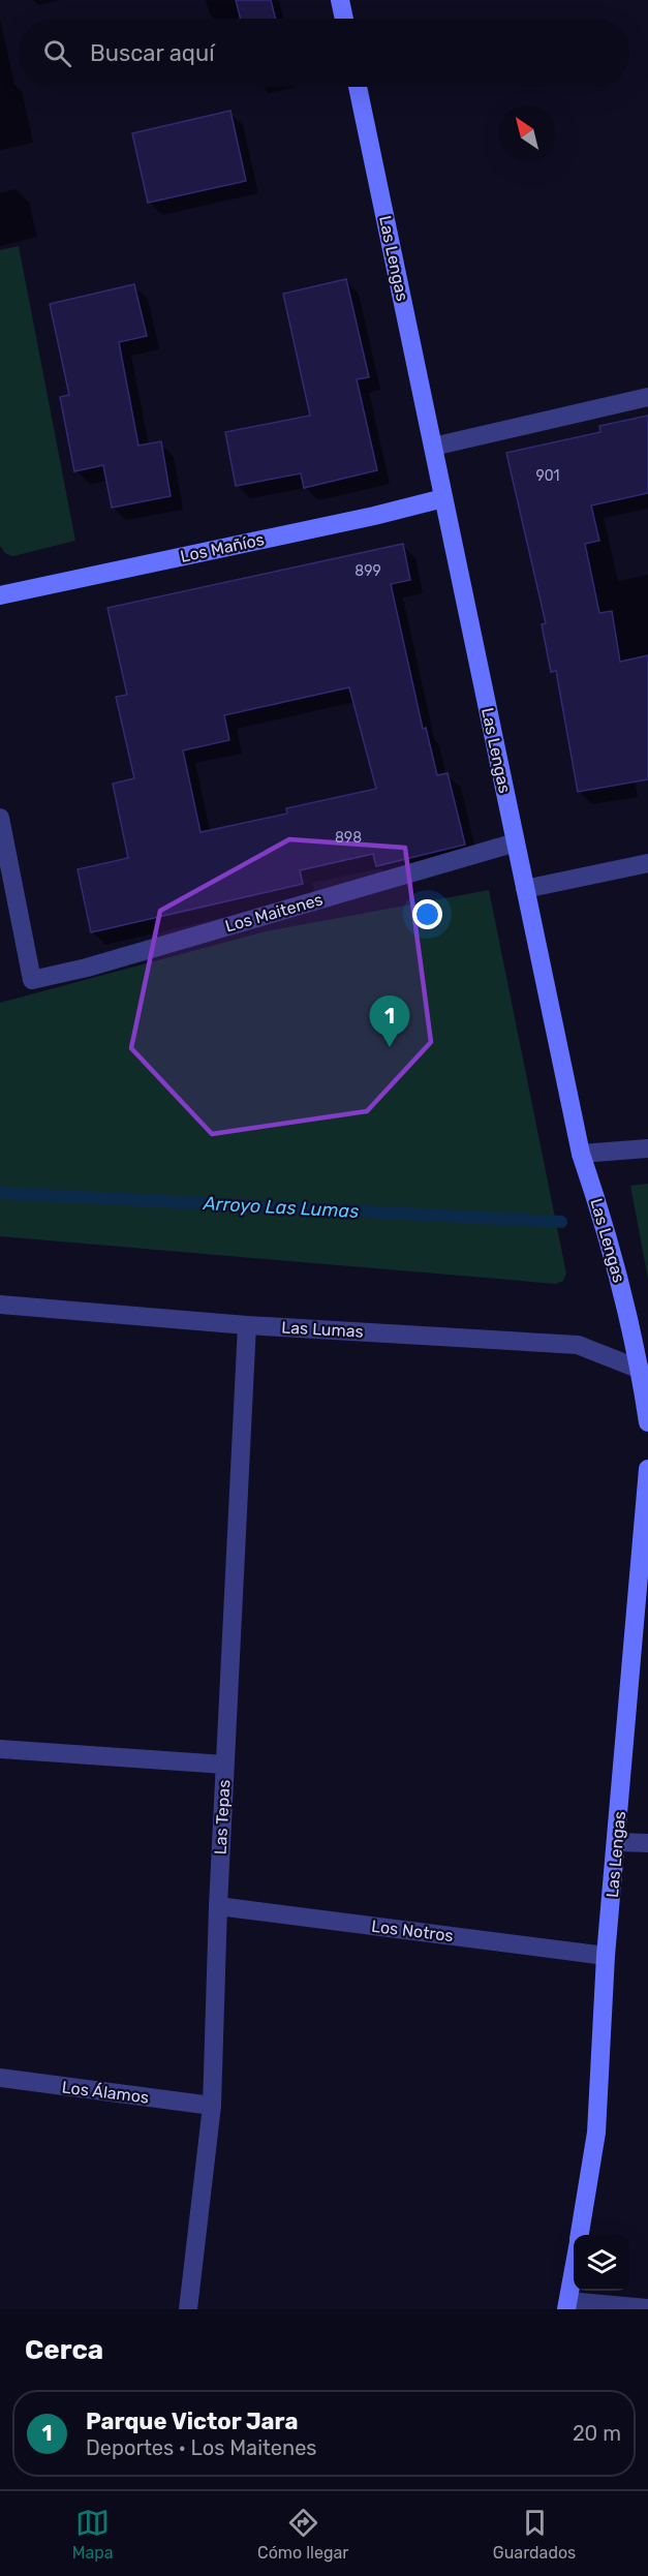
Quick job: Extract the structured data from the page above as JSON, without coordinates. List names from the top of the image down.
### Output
{
  "streets": {
    "street": [
      "Las Lengas",
      "Los Mañíos",
      "Los Maitenes",
      "Las Lumas",
      "Las Tepas",
      "Los Notros",
      "Los Álamos"
    ]
  },
  "crossings": [
    ["Las Lengas", "Los Mañíos"],
    ["Las Lengas", "Los Maitenes"],
    ["Las Lengas", "Las Lumas"],
    ["Las Lengas", "Los Notros"],
    ["Las Lumas", "Las Tepas"],
    ["Las Tepas", "Los Notros"],
    ["Las Tepas", "Los Álamos"]
  ],
  "water": ["Arroyo Las Lumas"],
  "house_numbers": ["901", "899", "898"],
  "north": "top left",
  "page": {
    "search": "Buscar aquí",
    "pins": "1",
    "heading": "Cerca",
    "list": [
      {
        "mark": "1",
        "name": "Parque Victor Jara",
        "note": "Deportes · Los Maitenes",
        "value": "20 m"
      }
    ],
    "nav": ["Mapa", "Cómo llegar", "Guardados"]
  }
}
